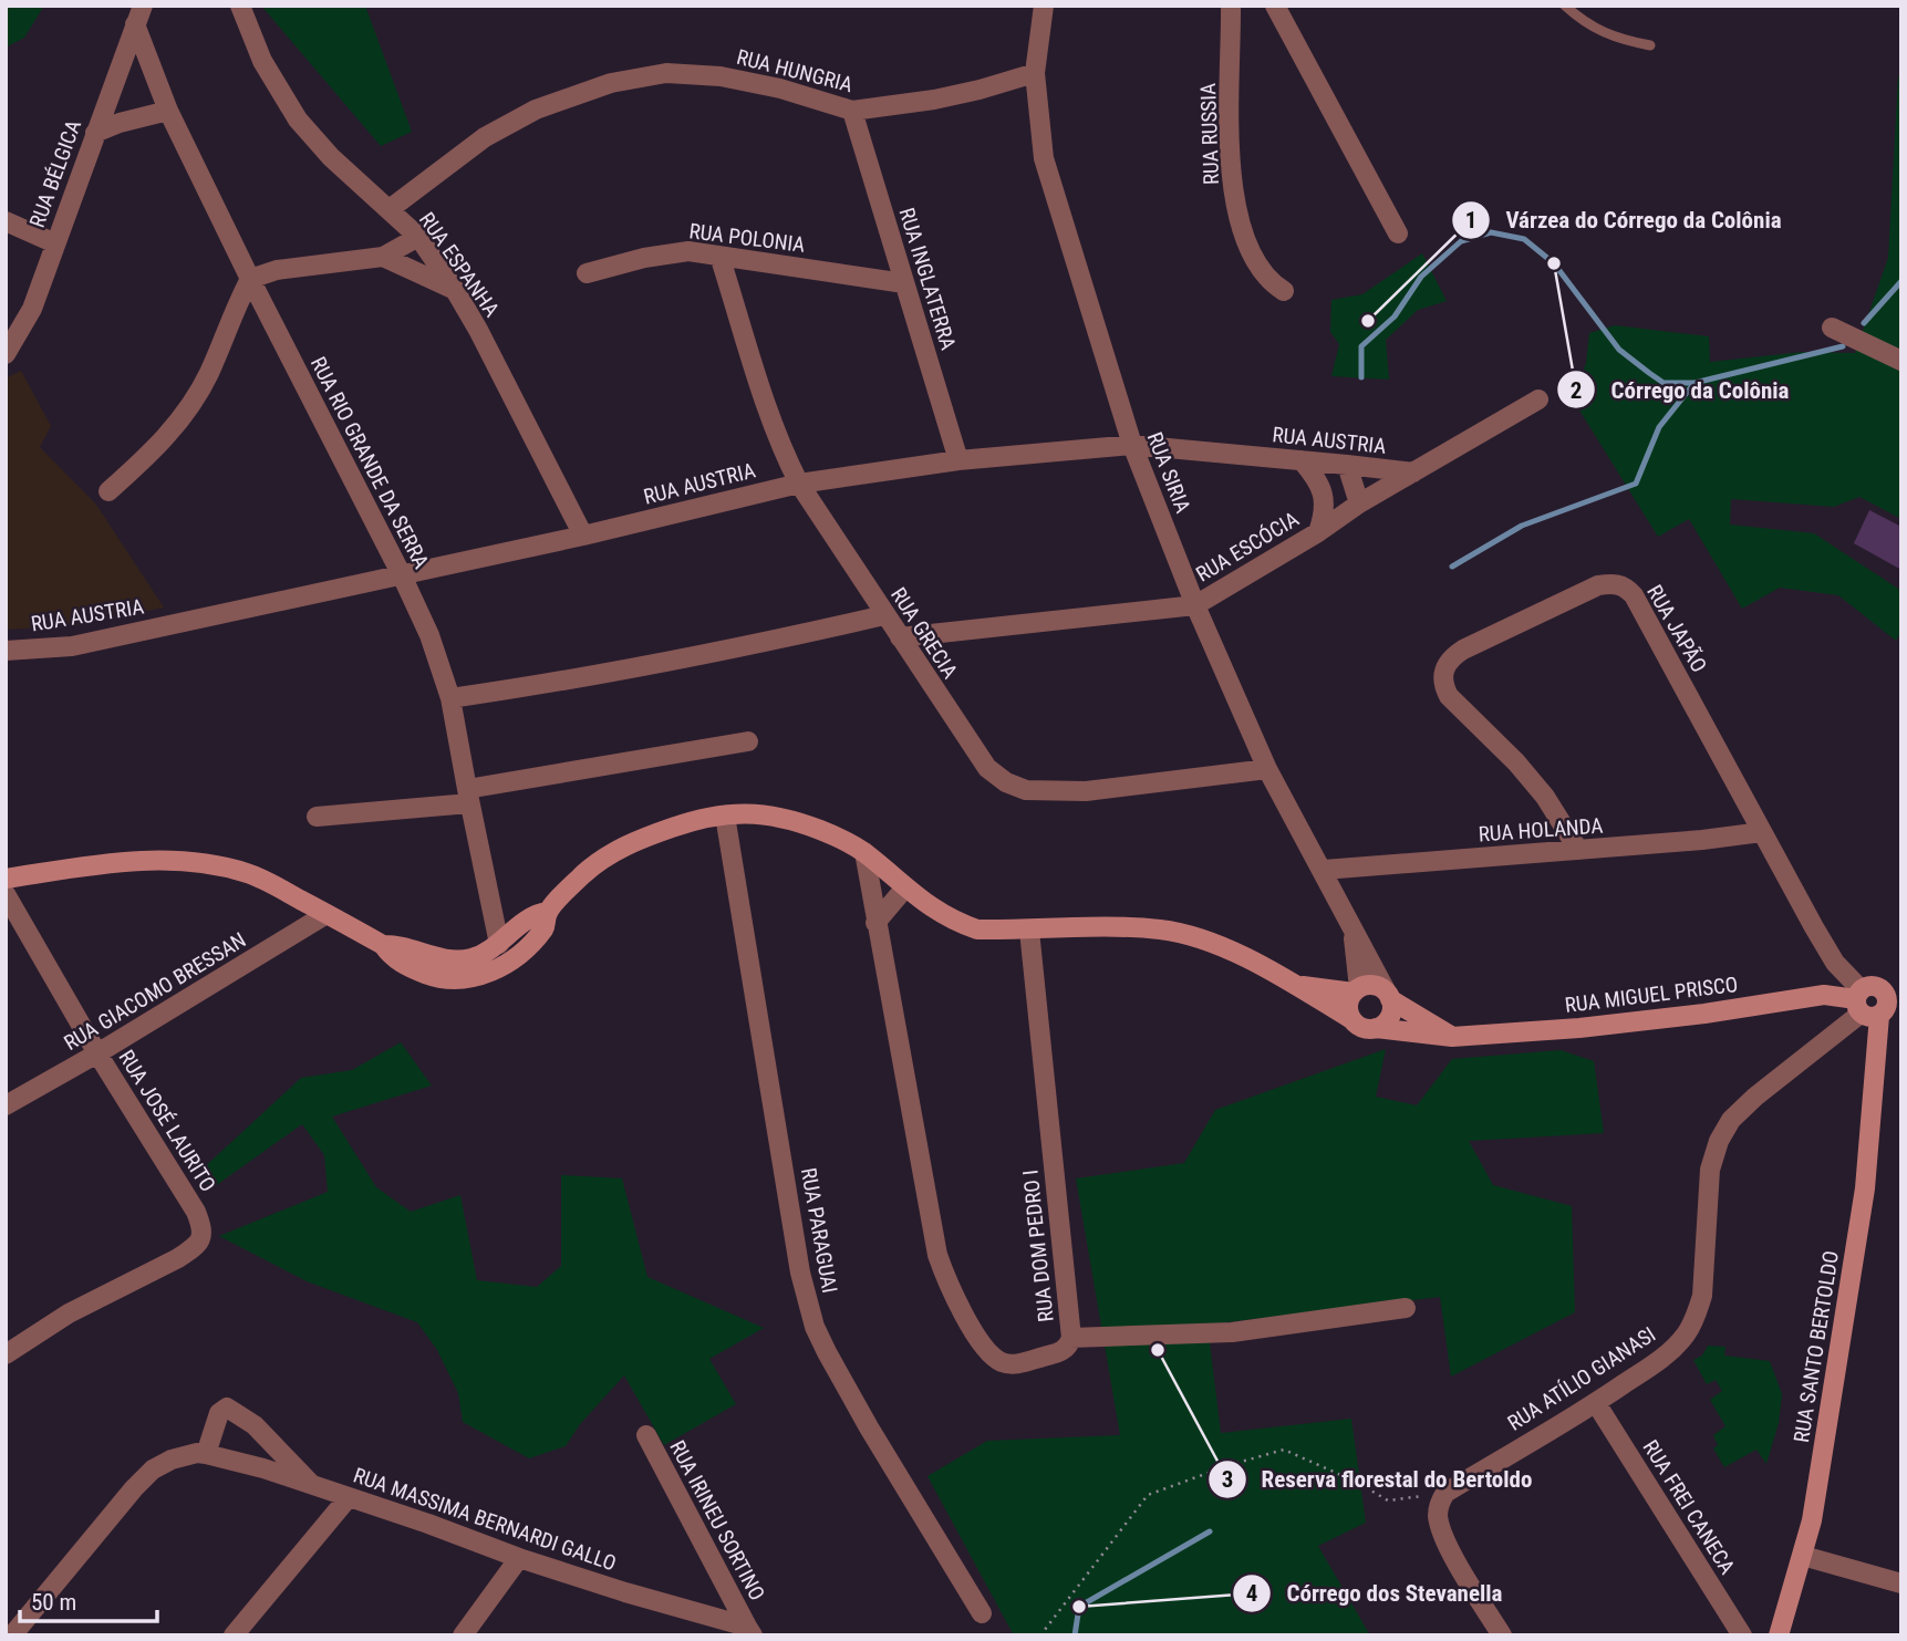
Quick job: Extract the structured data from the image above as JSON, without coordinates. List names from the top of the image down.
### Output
{
  "streets": {
    "street": [
      "RUA HUNGRIA",
      "RUA RUSSIA",
      "RUA BÉLGICA",
      "RUA POLONIA",
      "RUA ESPANHA",
      "RUA INGLATERRA",
      "RUA AUSTRIA",
      "RUA RIO GRANDE DA SERRA",
      "RUA SIRIA",
      "RUA ESCÓCIA",
      "RUA JAPÃO",
      "RUA GRECIA",
      "RUA HOLANDA",
      "RUA GIACOMO BRESSAN",
      "RUA MIGUEL PRISCO",
      "RUA JOSÉ LAURITO",
      "RUA PARAGUAI",
      "RUA DOM PEDRO I",
      "RUA SANTO BERTOLDO",
      "RUA ATÍLIO GIANASI",
      "RUA FREI CANECA",
      "RUA MASSIMA BERNARDI GALLO",
      "RUA IRINEU SORTINO"
    ]
  },
  "crossings": [
    ["RUA HUNGRIA", "RUA ESPANHA"],
    ["RUA HUNGRIA", "RUA INGLATERRA"],
    ["RUA HUNGRIA", "RUA SIRIA"],
    ["RUA BÉLGICA", "RUA RIO GRANDE DA SERRA"],
    ["RUA POLONIA", "RUA INGLATERRA"],
    ["RUA POLONIA", "RUA GRECIA"],
    ["RUA ESPANHA", "RUA AUSTRIA"],
    ["RUA INGLATERRA", "RUA AUSTRIA"],
    ["RUA AUSTRIA", "RUA RIO GRANDE DA SERRA"],
    ["RUA AUSTRIA", "RUA SIRIA"],
    ["RUA AUSTRIA", "RUA ESCÓCIA"],
    ["RUA AUSTRIA", "RUA GRECIA"],
    ["RUA RIO GRANDE DA SERRA", "RUA MIGUEL PRISCO"],
    ["RUA SIRIA", "RUA ESCÓCIA"],
    ["RUA SIRIA", "RUA GRECIA"],
    ["RUA SIRIA", "RUA HOLANDA"],
    ["RUA SIRIA", "RUA MIGUEL PRISCO"],
    ["RUA ESCÓCIA", "RUA GRECIA"],
    ["RUA JAPÃO", "RUA HOLANDA"],
    ["RUA JAPÃO", "RUA MIGUEL PRISCO"],
    ["RUA JAPÃO", "RUA SANTO BERTOLDO"],
    ["RUA JAPÃO", "RUA ATÍLIO GIANASI"],
    ["RUA GIACOMO BRESSAN", "RUA MIGUEL PRISCO"],
    ["RUA GIACOMO BRESSAN", "RUA JOSÉ LAURITO"],
    ["RUA MIGUEL PRISCO", "RUA PARAGUAI"],
    ["RUA MIGUEL PRISCO", "RUA DOM PEDRO I"],
    ["RUA MIGUEL PRISCO", "RUA SANTO BERTOLDO"],
    ["RUA MIGUEL PRISCO", "RUA ATÍLIO GIANASI"],
    ["RUA SANTO BERTOLDO", "RUA ATÍLIO GIANASI"],
    ["RUA ATÍLIO GIANASI", "RUA FREI CANECA"],
    ["RUA MASSIMA BERNARDI GALLO", "RUA IRINEU SORTINO"]
  ],
  "places": [
    "Córrego da Colônia",
    "Várzea do Córrego da Colônia",
    "Reserva florestal do Bertoldo",
    "Córrego dos Stevanella"
  ],
  "scale_bar": "50 m"
}
